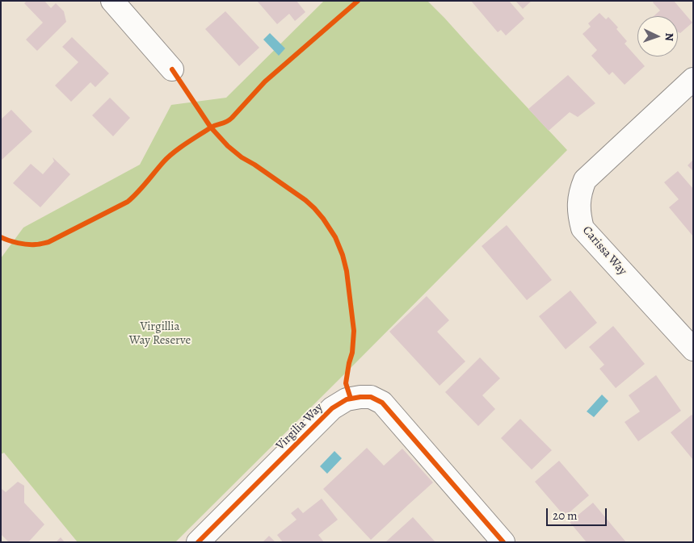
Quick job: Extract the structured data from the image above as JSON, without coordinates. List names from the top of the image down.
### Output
{
  "streets": {
    "street": ["Carissa Way", "Virgilia Way"]
  },
  "parks": ["Virgillia Way Reserve"],
  "scale_bar": "20 m",
  "north": "right"
}
